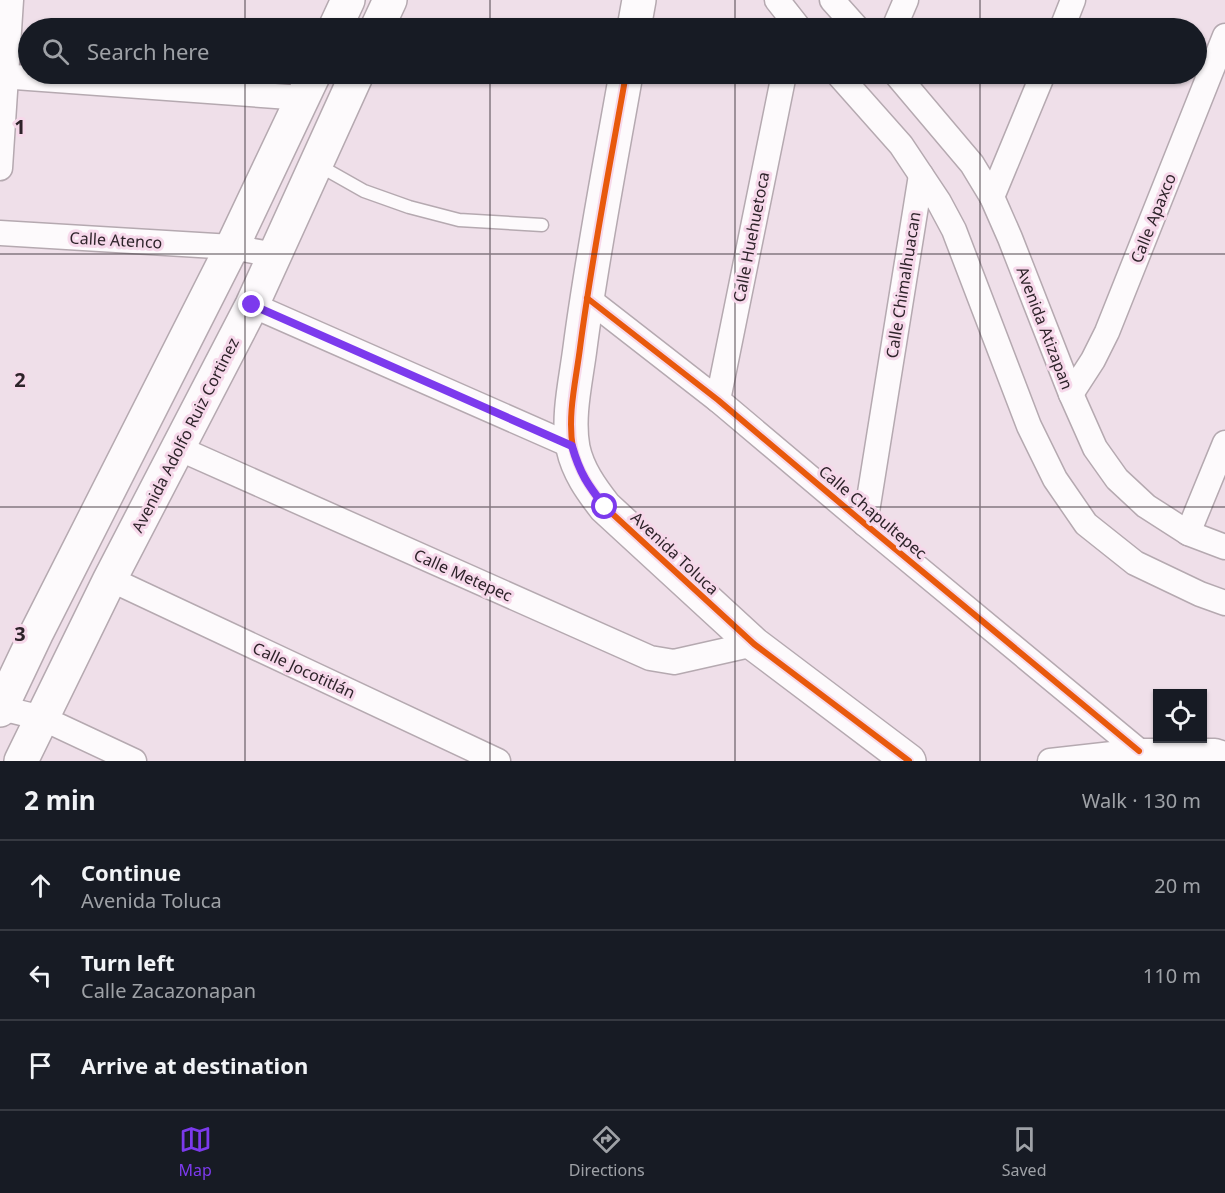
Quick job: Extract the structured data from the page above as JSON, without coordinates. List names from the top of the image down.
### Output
{
  "streets": {
    "main road": ["Avenida Adolfo Ruiz Cortinez", "Avenida Toluca"],
    "street": [
      "Calle Apaxco",
      "Calle Huehuetoca",
      "Calle Atenco",
      "Calle Chimalhuacan",
      "Avenida Atizapan",
      "Calle Chapultepec",
      "Calle Metepec",
      "Calle Jocotitlán"
    ]
  },
  "crossings": [
    ["Calle Apaxco", "Avenida Atizapan"],
    ["Calle Huehuetoca", "Calle Chapultepec"],
    ["Calle Atenco", "Avenida Adolfo Ruiz Cortinez"],
    ["Calle Chimalhuacan", "Calle Chapultepec"],
    ["Avenida Adolfo Ruiz Cortinez", "Calle Metepec"],
    ["Avenida Adolfo Ruiz Cortinez", "Calle Jocotitlán"],
    ["Calle Chapultepec", "Avenida Toluca"],
    ["Avenida Toluca", "Calle Metepec"]
  ],
  "page": {
    "search": "Search here",
    "heading": ["2 min", "Walk · 130 m"],
    "list": [
      ["Continue", "Avenida Toluca", "20 m"],
      ["Turn left", "Calle Zacazonapan", "110 m"],
      "Arrive at destination"
    ],
    "nav": ["Map", "Directions", "Saved"]
  },
  "grid": {
    "rows": ["1", "2", "3"]
  }
}
